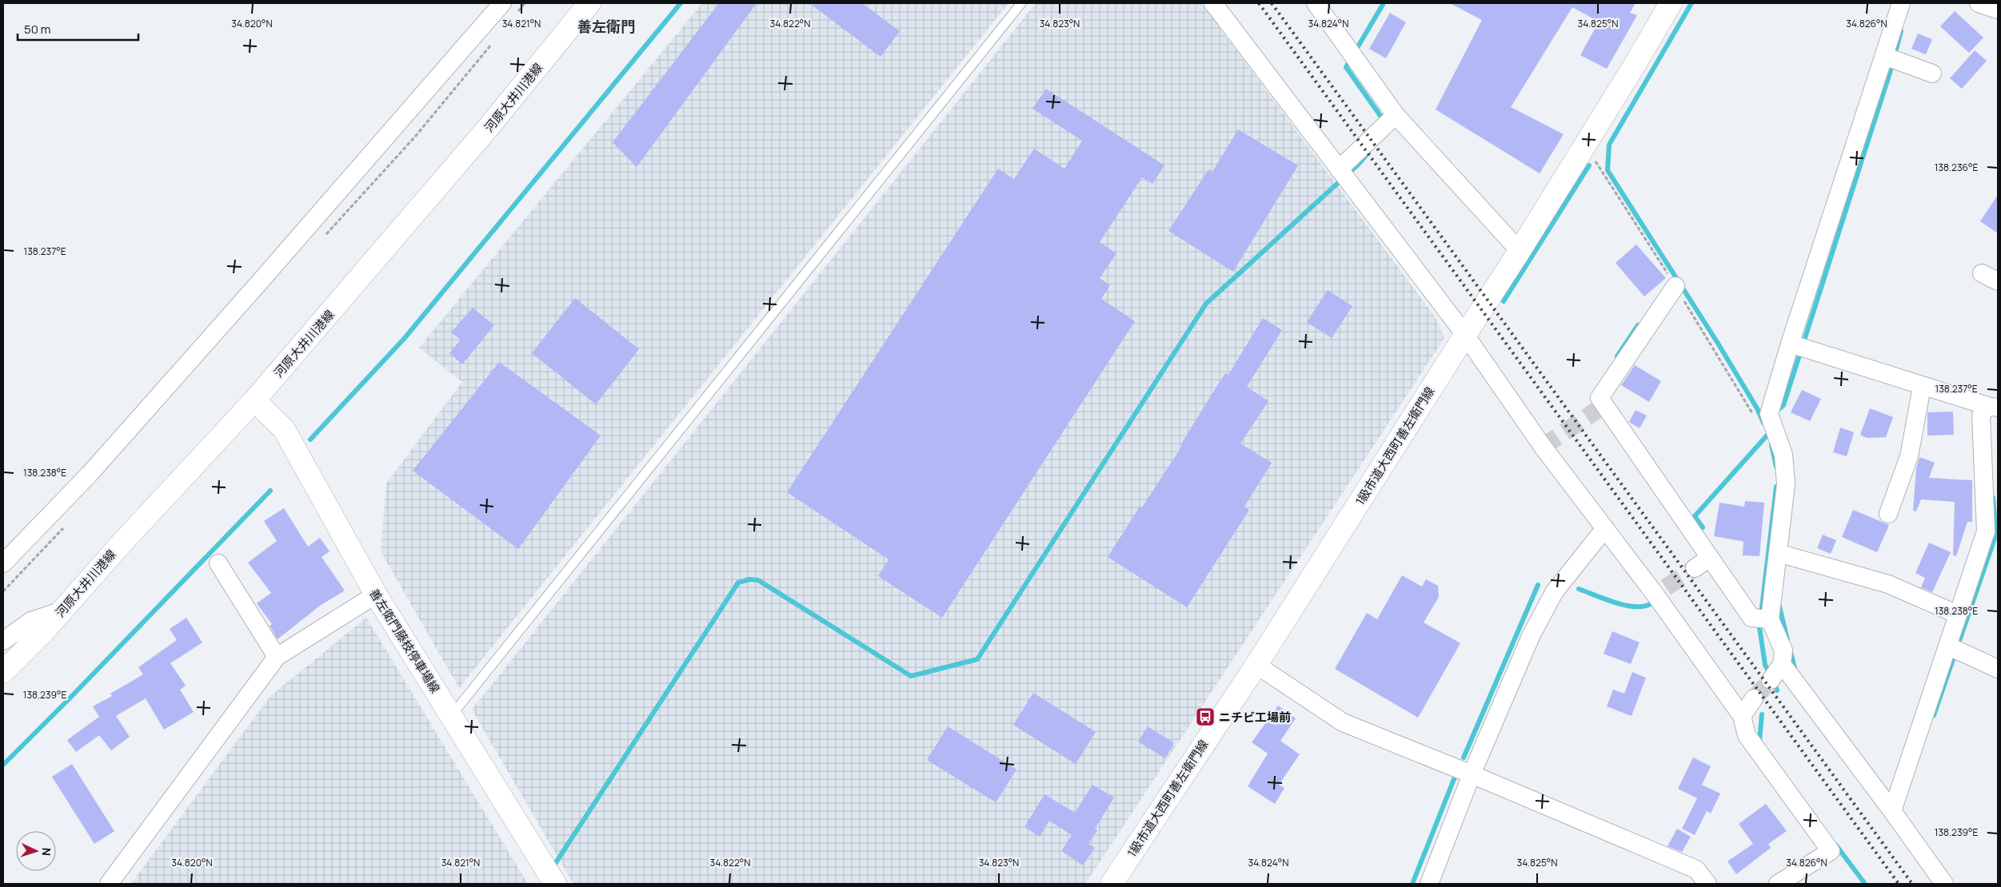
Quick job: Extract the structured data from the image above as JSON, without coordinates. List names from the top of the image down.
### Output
{
  "streets": {
    "main road": ["河原大井川港線", "1級市道大西町善左衛門線", "善左衛門藤枝停車場線"]
  },
  "crossings": [
    ["河原大井川港線", "善左衛門藤枝停車場線"]
  ],
  "districts": ["善左衛門"],
  "places": {
    "bus stop": ["ニチビ工場前"]
  },
  "scale_bar": "50 m",
  "north": "right",
  "coordinates": [
    "34.820°N",
    "34.821°N",
    "34.822°N",
    "34.823°N",
    "34.824°N",
    "34.825°N",
    "34.826°N",
    "138.236°E",
    "138.237°E",
    "138.238°E",
    "138.239°E"
  ]
}
